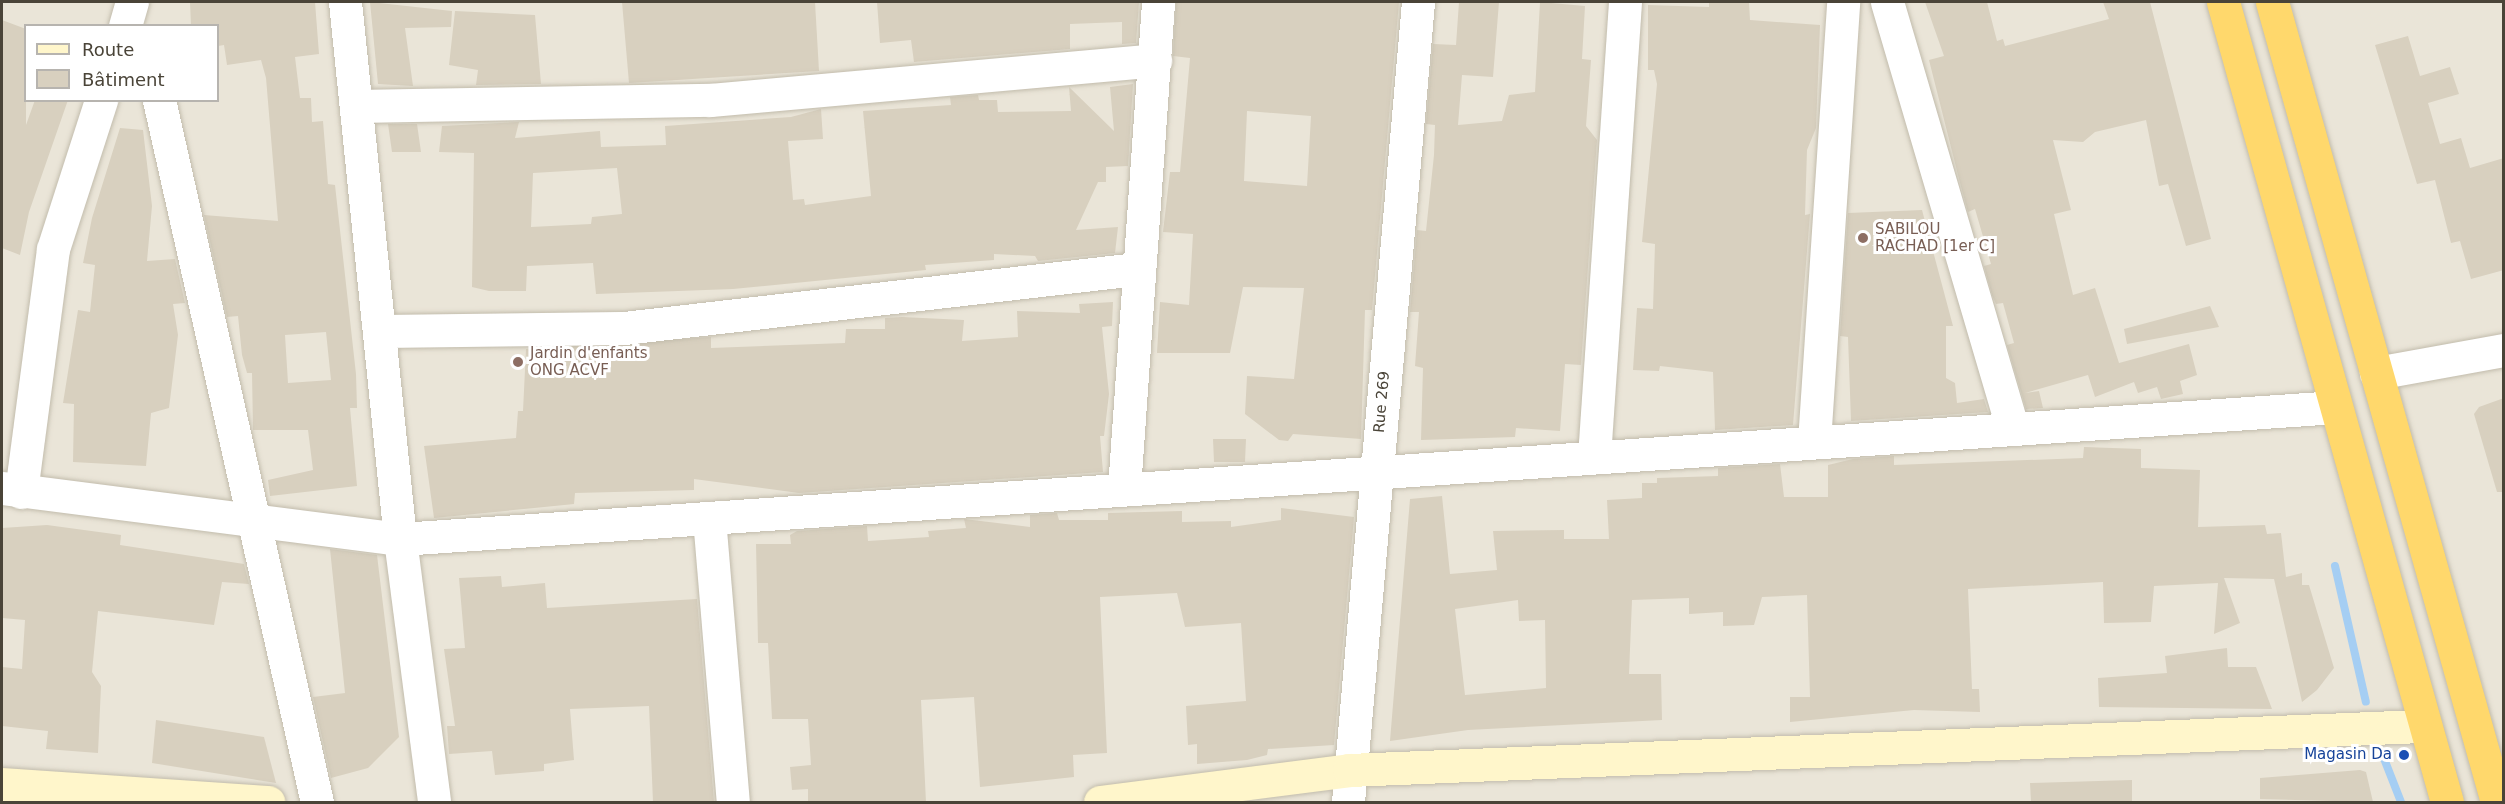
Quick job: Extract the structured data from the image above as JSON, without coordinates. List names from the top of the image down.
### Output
{
  "streets": {
    "street": ["Rue 269"]
  },
  "places": ["SABILOU RACHAD [1er C]", "Jardin d'enfants ONG ACVF", "Magasin Da"],
  "legend": ["Route", "Bâtiment"]
}
